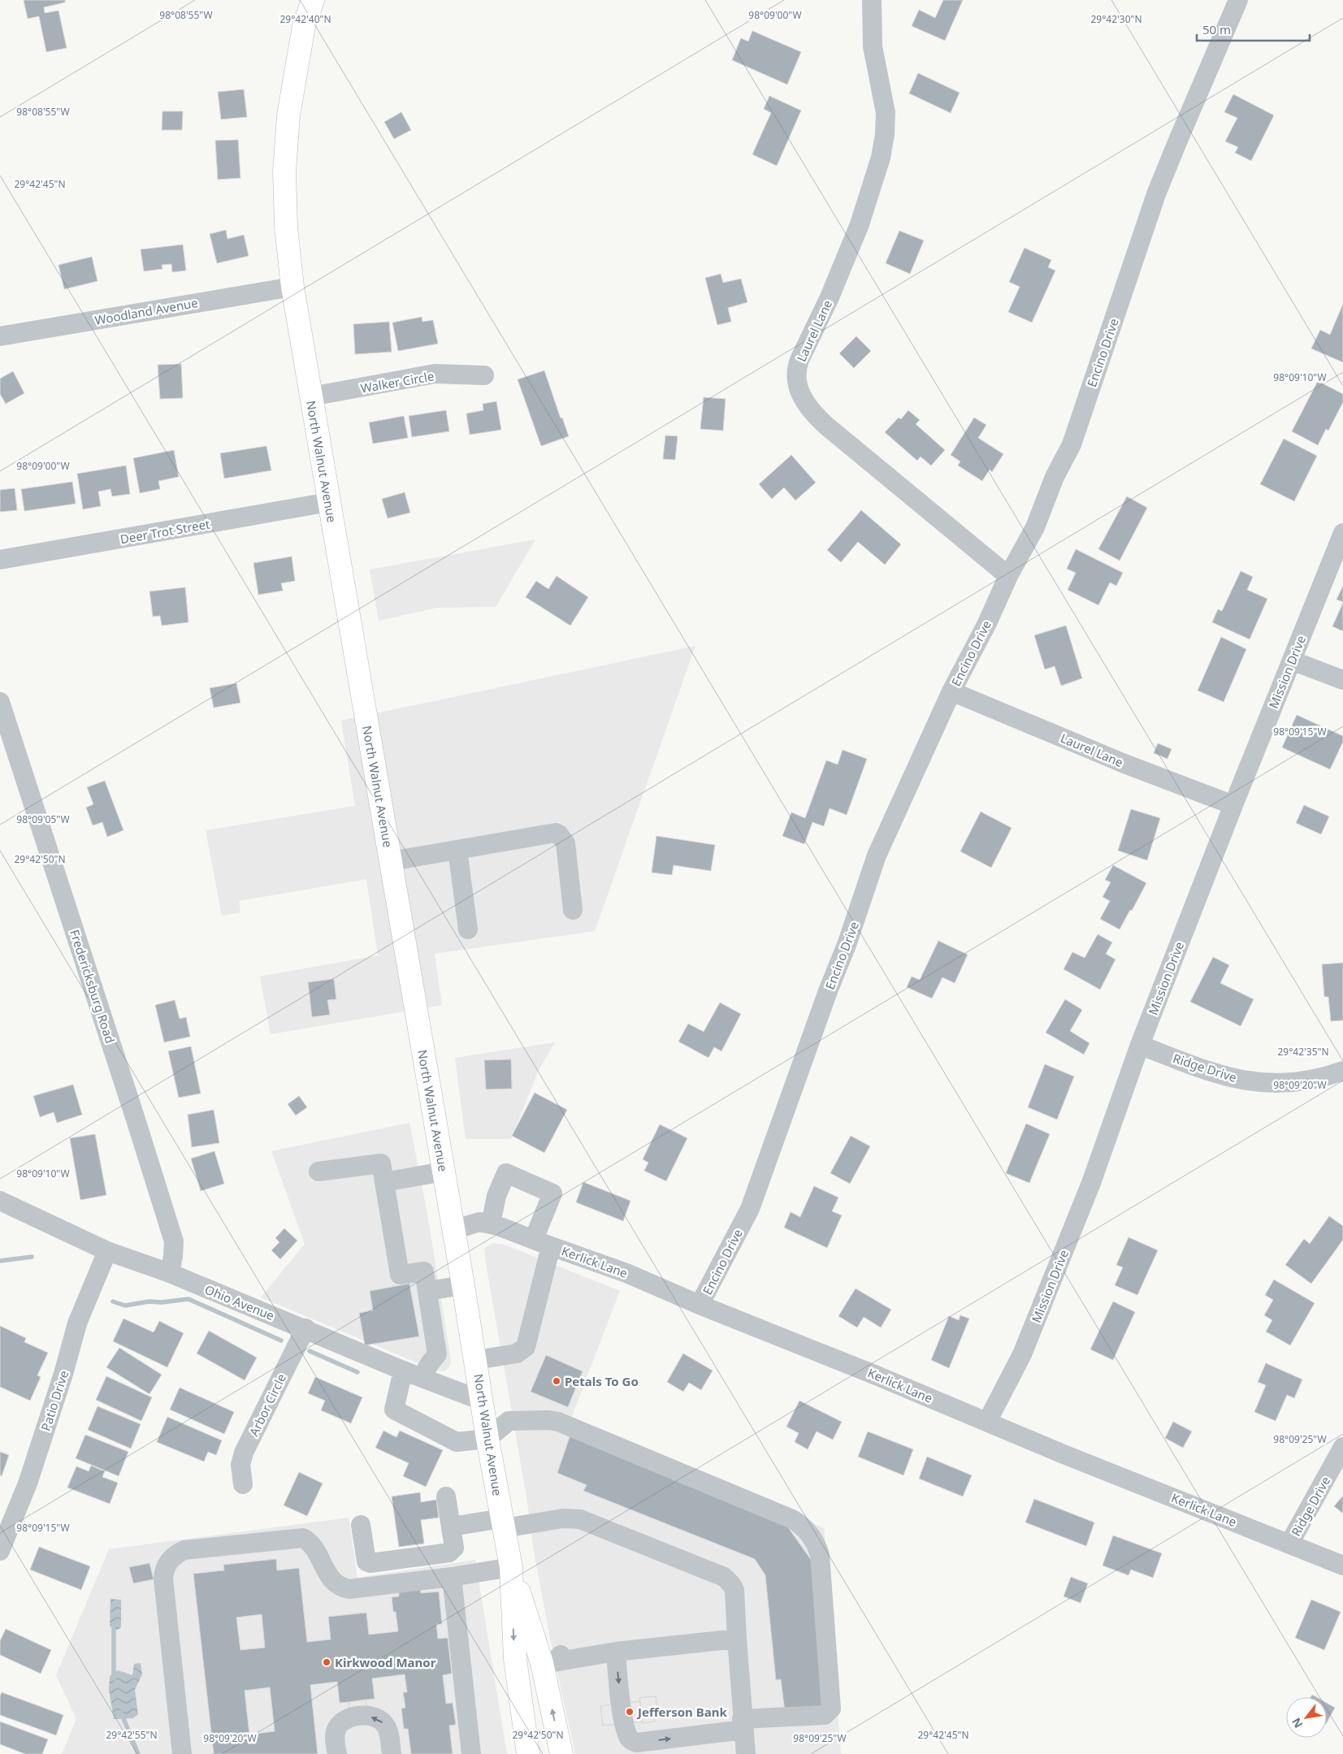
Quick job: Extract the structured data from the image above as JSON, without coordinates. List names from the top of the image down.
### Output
{
  "streets": {
    "main road": ["North Walnut Avenue"],
    "street": [
      "Woodland Avenue",
      "Laurel Lane",
      "Encino Drive",
      "Walker Circle",
      "Deer Trot Street",
      "Mission Drive",
      "Fredericksburg Road",
      "Ridge Drive",
      "Kerlick Lane",
      "Ohio Avenue",
      "Patio Drive",
      "Arbor Circle"
    ]
  },
  "crossings": [
    ["Woodland Avenue", "North Walnut Avenue"],
    ["Laurel Lane", "Encino Drive"],
    ["Laurel Lane", "Mission Drive"],
    ["Encino Drive", "Kerlick Lane"],
    ["Walker Circle", "North Walnut Avenue"],
    ["North Walnut Avenue", "Deer Trot Street"],
    ["North Walnut Avenue", "Kerlick Lane"],
    ["North Walnut Avenue", "Ohio Avenue"],
    ["Mission Drive", "Ridge Drive"],
    ["Mission Drive", "Kerlick Lane"],
    ["Fredericksburg Road", "Ohio Avenue"],
    ["Ridge Drive", "Kerlick Lane"],
    ["Ohio Avenue", "Patio Drive"],
    ["Ohio Avenue", "Arbor Circle"]
  ],
  "places": ["Petals To Go", "Kirkwood Manor", "Jefferson Bank"],
  "scale_bar": "50 m",
  "north": "bottom left",
  "coordinates": [
    "98°08'55\"W",
    "98°09'00\"W",
    "29°42'30\"N",
    "29°42'40\"N",
    "29°42'45\"N",
    "98°09'10\"W",
    "98°09'15\"W",
    "98°09'05\"W",
    "29°42'50\"N",
    "29°42'35\"N",
    "98°09'20\"W",
    "98°09'25\"W",
    "29°42'55\"N"
  ]
}
